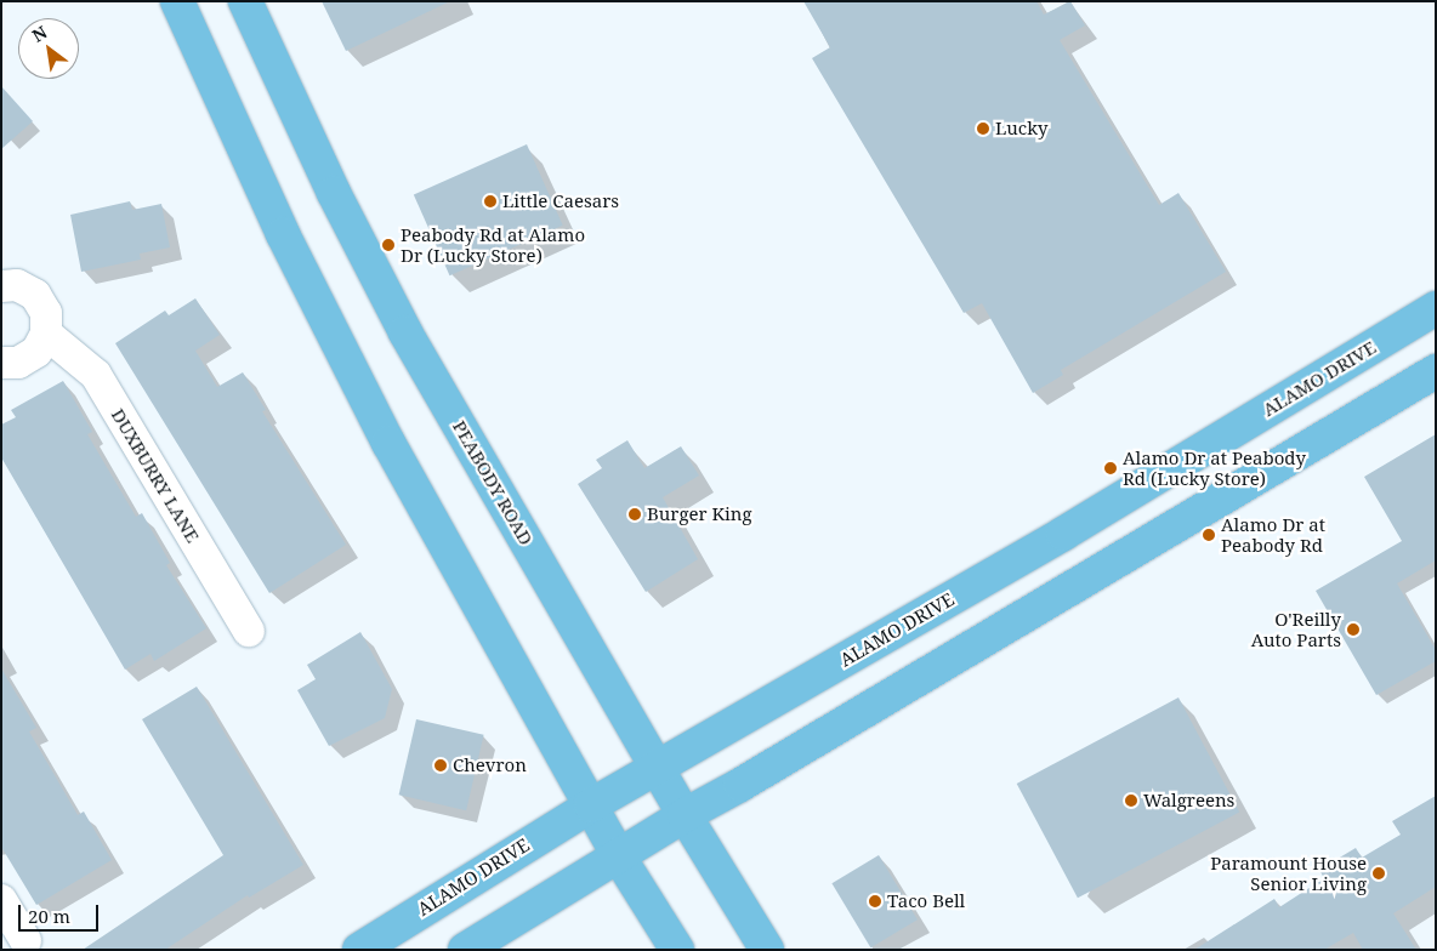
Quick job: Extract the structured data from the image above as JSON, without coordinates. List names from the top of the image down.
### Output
{
  "streets": {
    "main road": ["ALAMO DRIVE", "PEABODY ROAD"],
    "street": ["DUXBURRY LANE"]
  },
  "crossings": [
    ["ALAMO DRIVE", "PEABODY ROAD"]
  ],
  "places": [
    "Lucky",
    "Little Caesars",
    "Peabody Rd at Alamo Dr (Lucky Store)",
    "Alamo Dr at Peabody Rd (Lucky Store)",
    "Burger King",
    "Alamo Dr at Peabody Rd",
    "O'Reilly Auto Parts",
    "Chevron",
    "Walgreens",
    "Paramount House Senior Living",
    "Taco Bell"
  ],
  "scale_bar": "20 m",
  "north": "top left"
}
